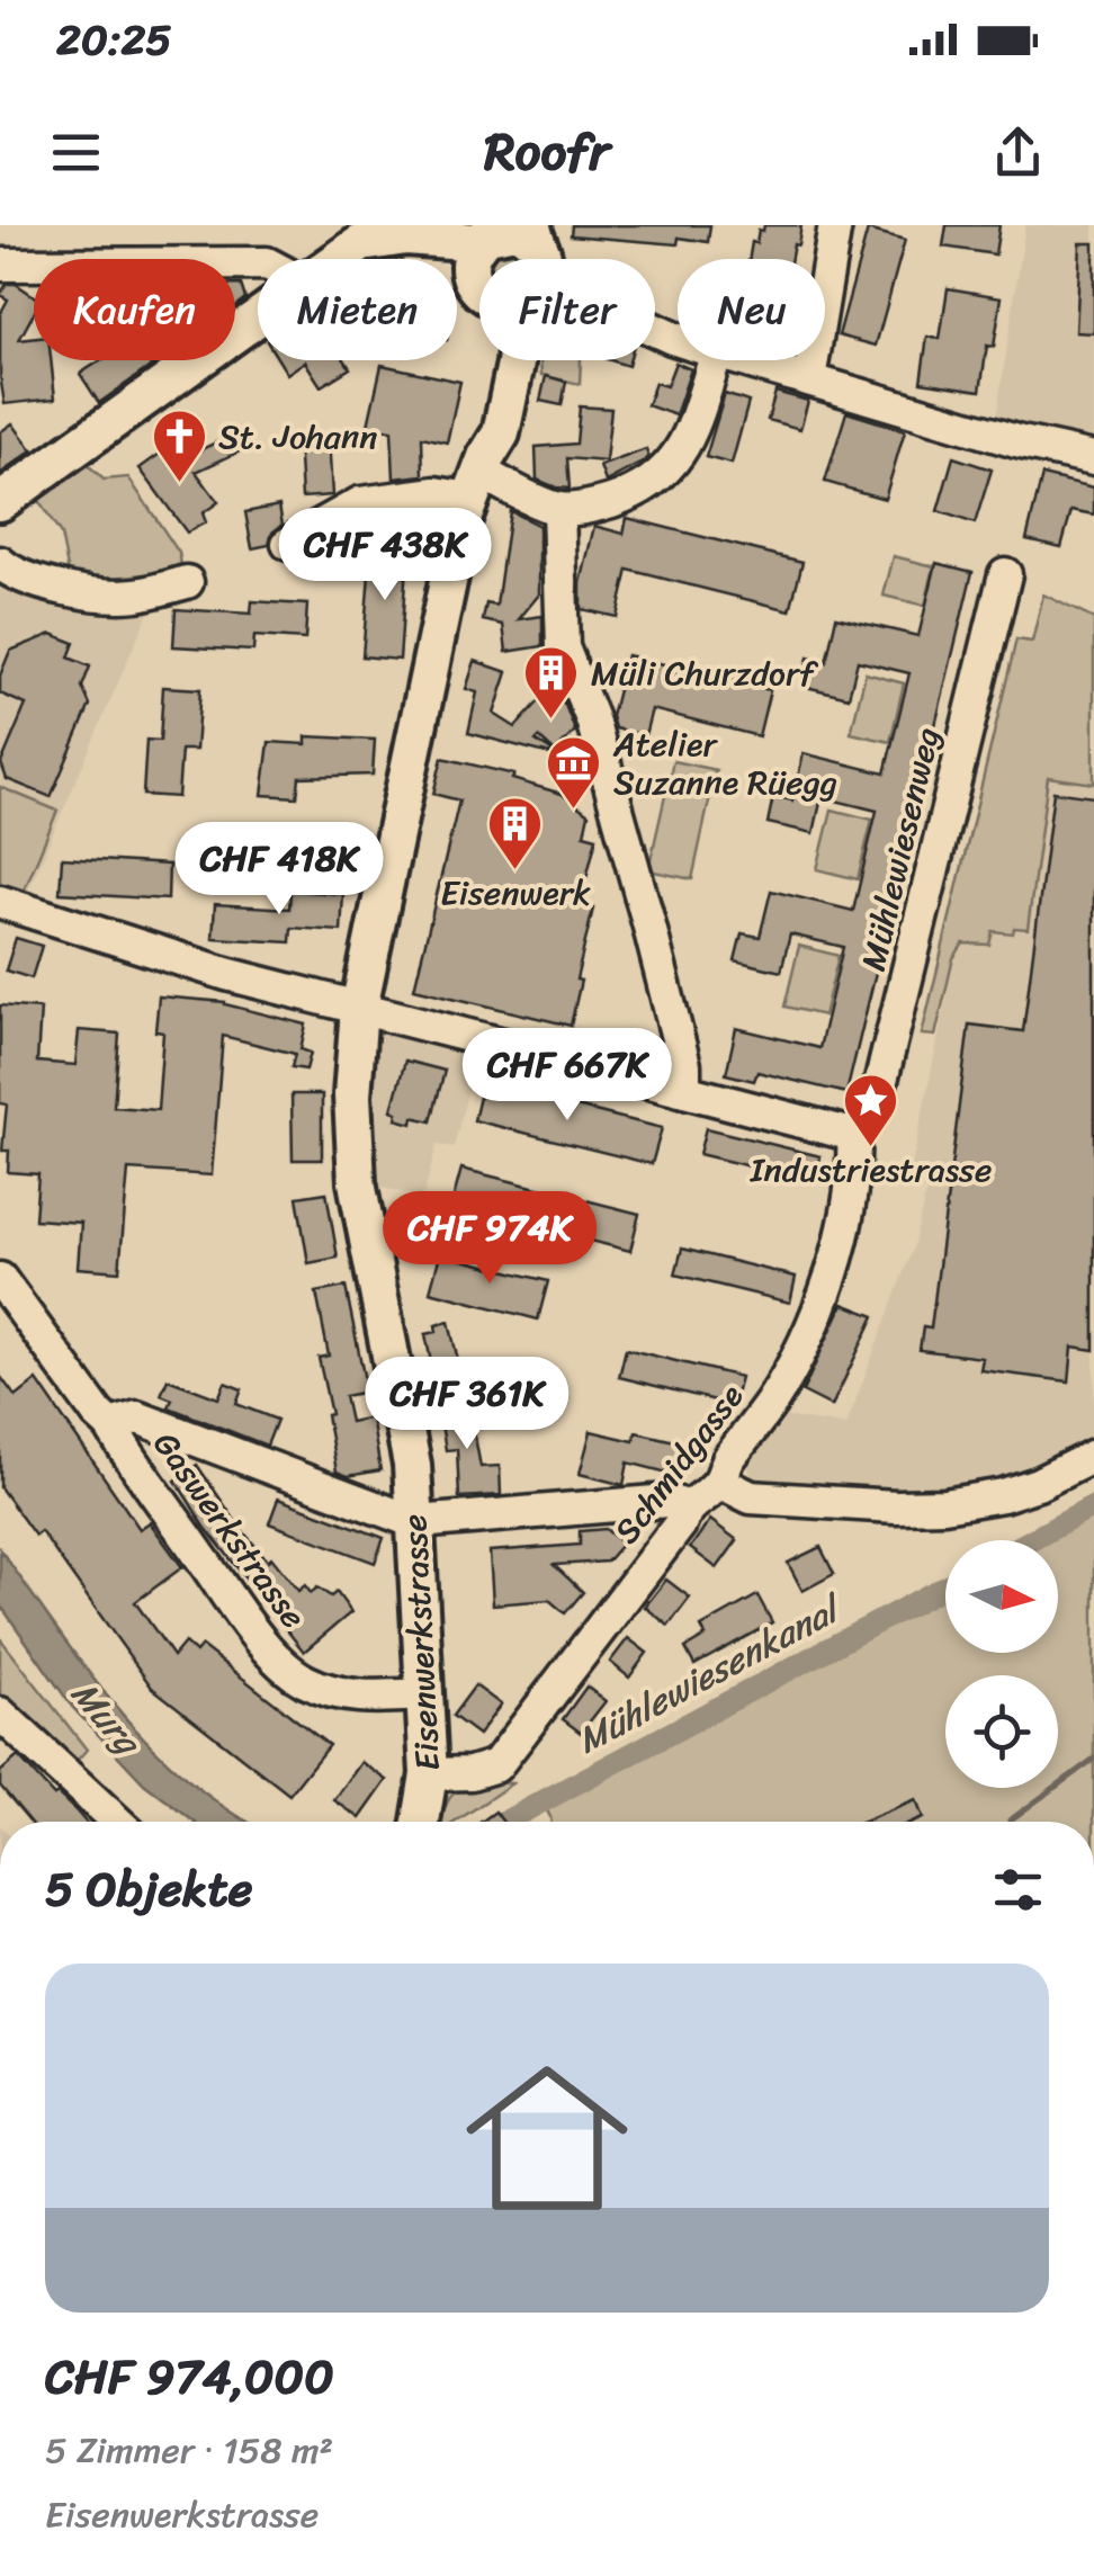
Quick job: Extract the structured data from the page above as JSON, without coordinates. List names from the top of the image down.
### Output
{
  "streets": {
    "main road": ["Eisenwerkstrasse"],
    "street": ["Mühlewiesenweg", "Schmidgasse", "Gaswerkstrasse"]
  },
  "crossings": [
    ["Mühlewiesenweg", "Schmidgasse"],
    ["Schmidgasse", "Gaswerkstrasse"],
    ["Schmidgasse", "Eisenwerkstrasse"],
    ["Gaswerkstrasse", "Eisenwerkstrasse"]
  ],
  "water": ["Mühlewiesenkanal", "Murg"],
  "places": {
    "church": ["St. Johann"],
    "building": ["Müli Churzdorf", "Eisenwerk"],
    "museum": ["Atelier Suzanne Rüegg"],
    "place": ["Industriestrasse"]
  },
  "north": "right",
  "page": {
    "status": "20:25",
    "header": "Roofr",
    "chip": [
      "Kaufen",
      "Mieten",
      "Filter",
      "Neu"
    ],
    "price": [
      "CHF 438K",
      "CHF 418K",
      "CHF 667K",
      "CHF 974K",
      "CHF 361K"
    ],
    "heading": "5 Objekte",
    "list": [
      {
        "name": "CHF 974,000",
        "note": "5 Zimmer · 158 m² · Eisenwerkstrasse"
      }
    ]
  }
}
